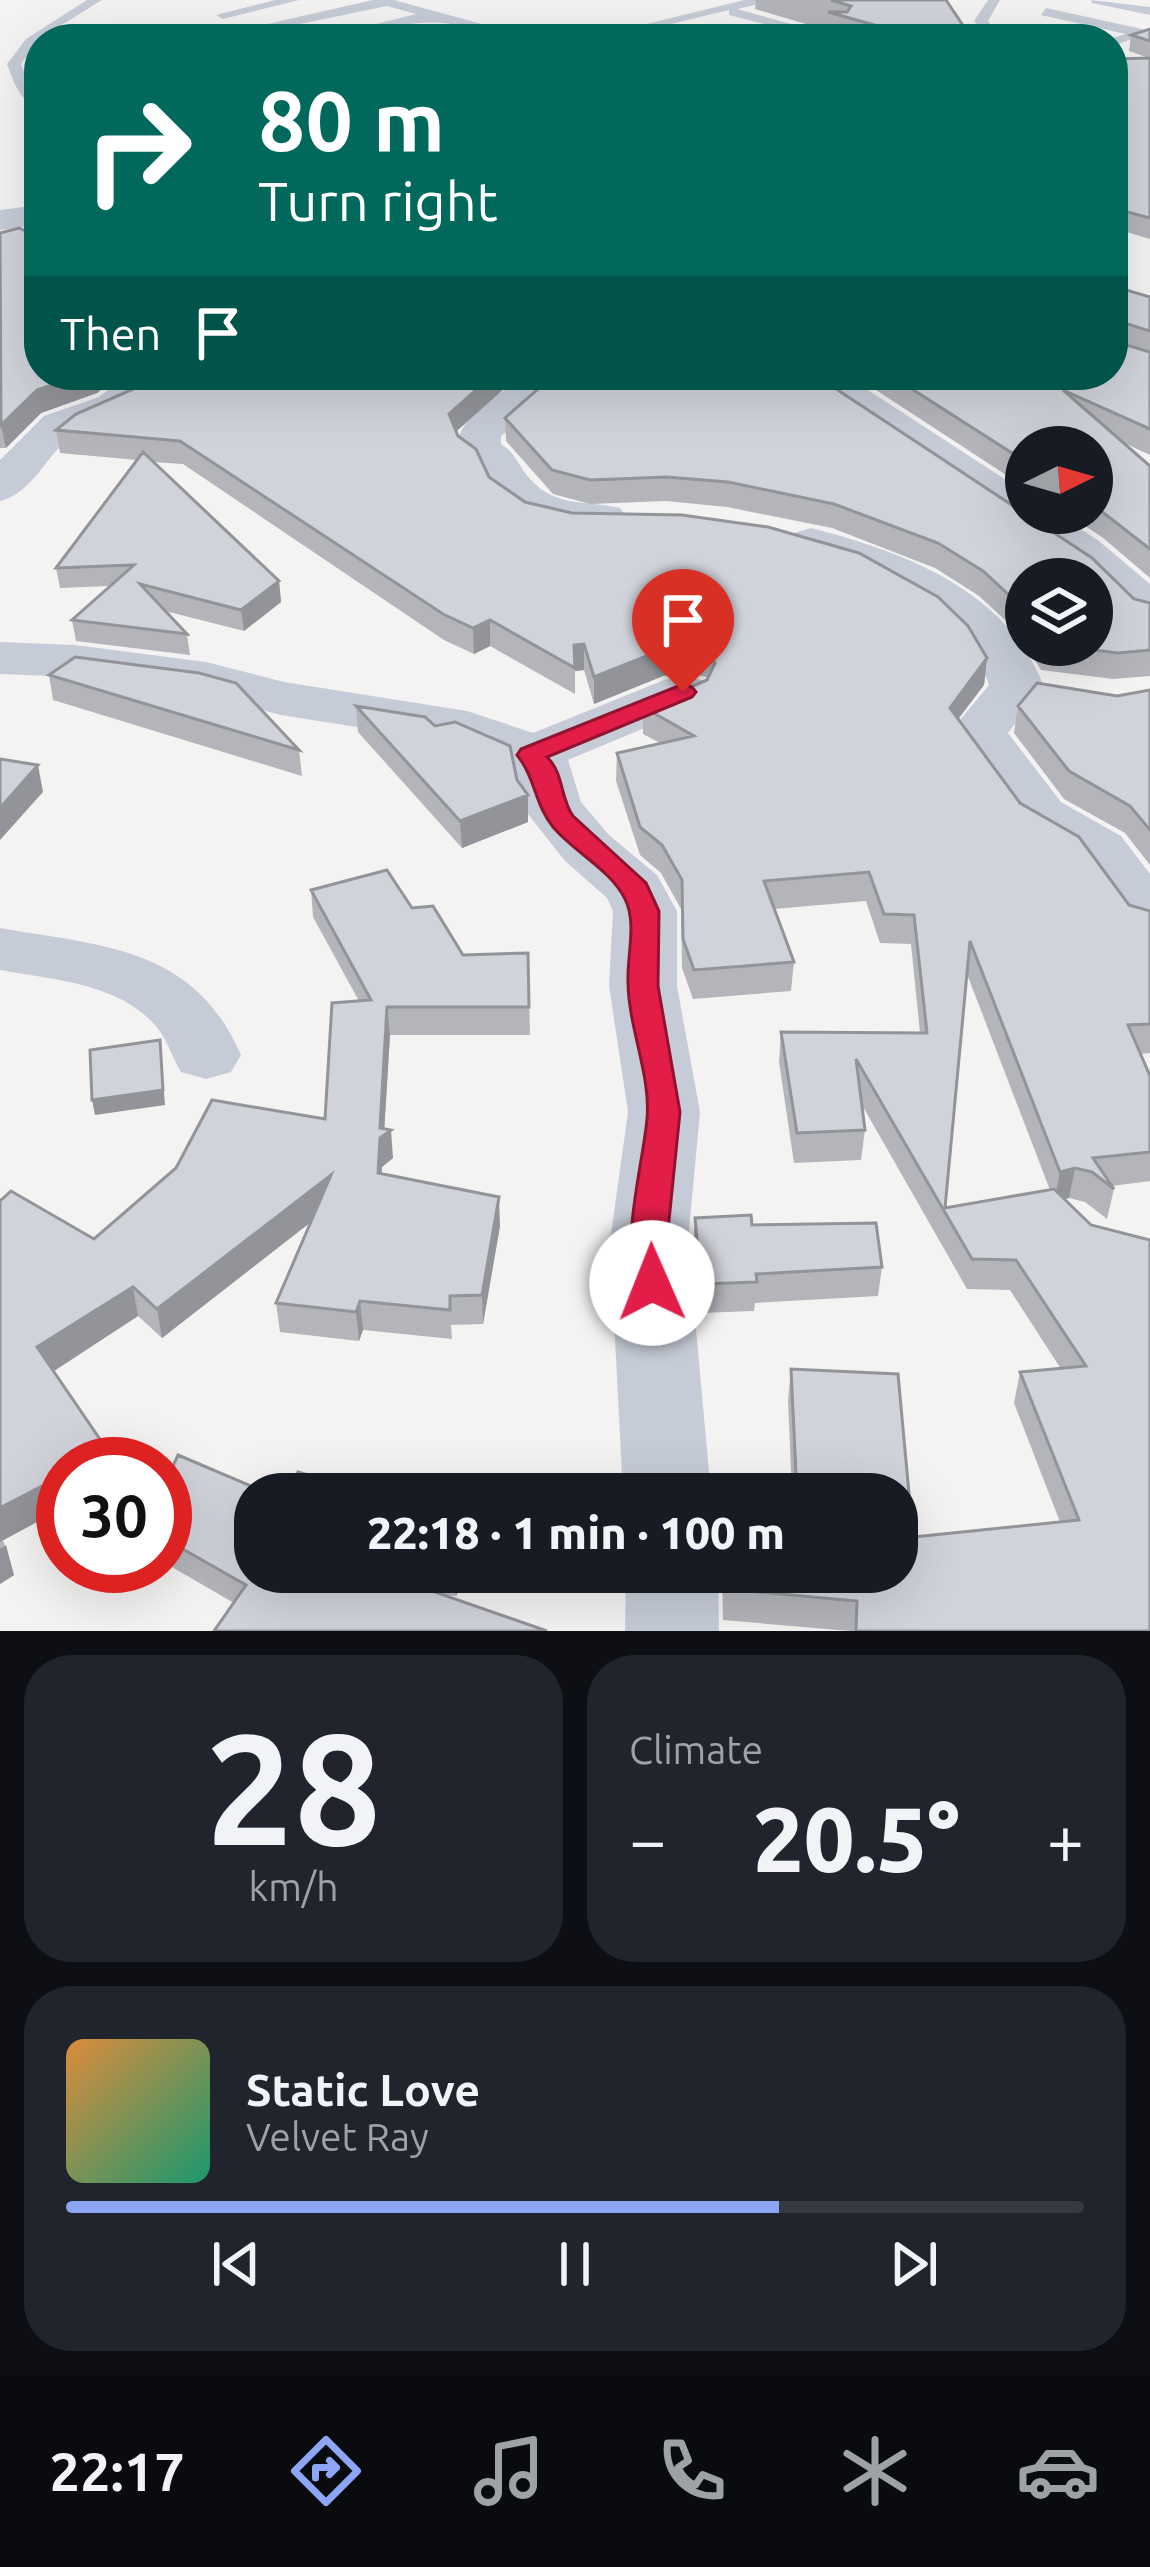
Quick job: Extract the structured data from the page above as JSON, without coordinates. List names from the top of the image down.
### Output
{
  "north": "right",
  "page": {
    "turn": ["80 m", "Turn right"],
    "then": "Then",
    "limit": "30",
    "trip": "22:18 · 1 min · 100 m",
    "tile": [
      ["28", "km/h"],
      "Climate"
    ],
    "heat": ["−", "20.5°", "+"],
    "song": ["Static Love", "Velvet Ray"],
    "tabs": "22:17"
  }
}
